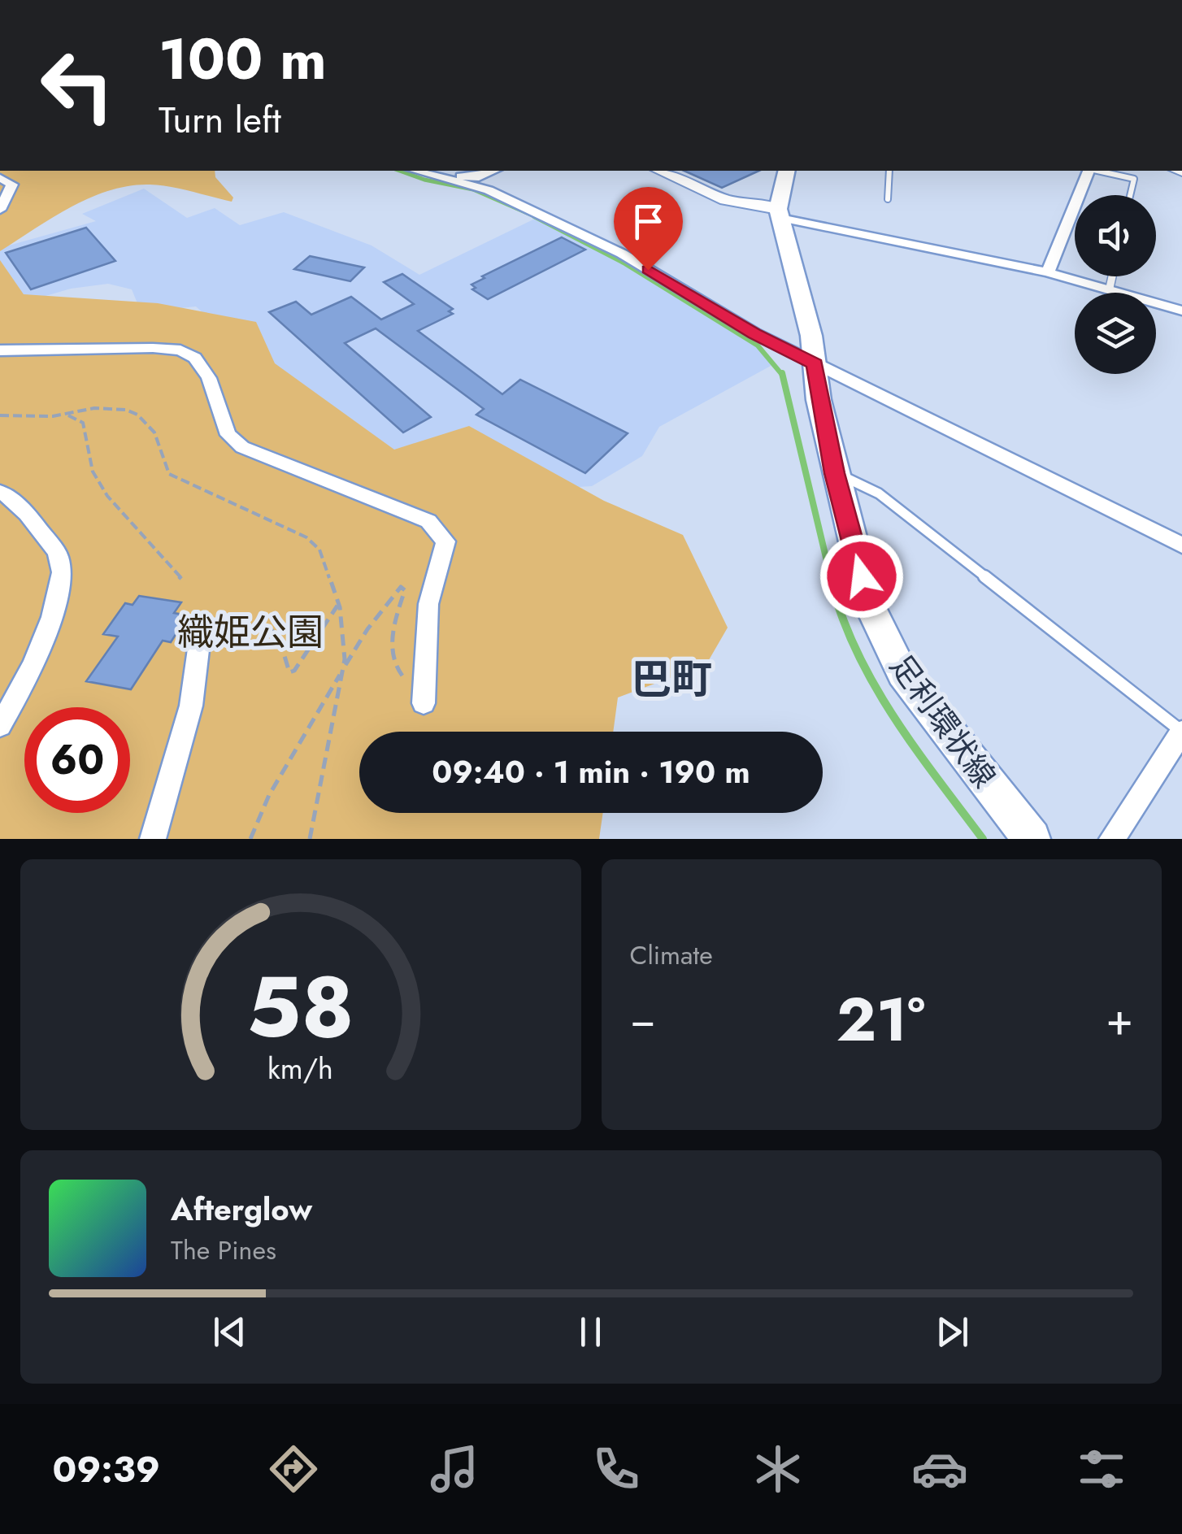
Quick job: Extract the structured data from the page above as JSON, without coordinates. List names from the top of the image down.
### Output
{
  "streets": {
    "main road": ["足利環状線"]
  },
  "districts": ["巴町"],
  "parks": ["織姫公園"],
  "page": {
    "turn": ["100 m", "Turn left"],
    "limit": "60",
    "trip": "09:40 · 1 min · 190 m",
    "tile": "Climate",
    "heat": ["−", "21°", "+"],
    "song": ["Afterglow", "The Pines"],
    "tabs": "09:39",
    "gauge": ["58", "km/h"]
  }
}
